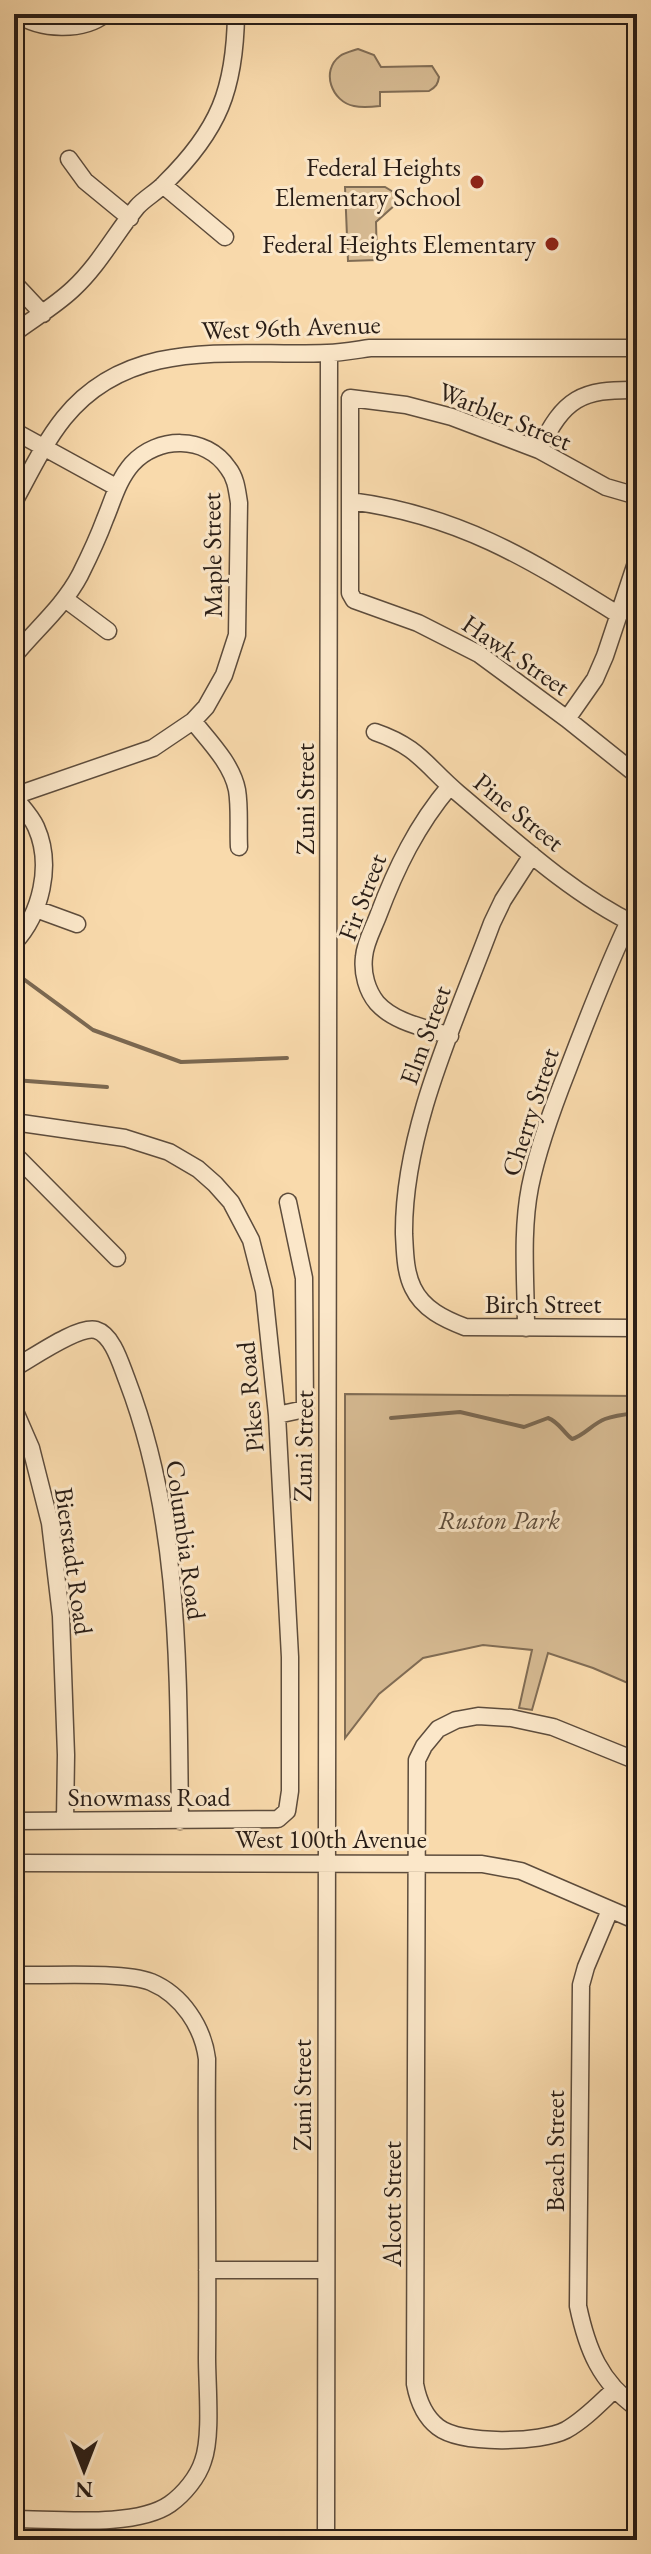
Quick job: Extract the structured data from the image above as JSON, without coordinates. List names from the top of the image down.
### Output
{
  "streets": {
    "street": [
      "West 96th Avenue",
      "Warbler Street",
      "Maple Street",
      "Hawk Street",
      "Zuni Street",
      "Pine Street",
      "Fir Street",
      "Elm Street",
      "Cherry Street",
      "Birch Street",
      "Pikes Road",
      "Columbia Road",
      "Bierstadt Road",
      "Snowmass Road",
      "West 100th Avenue",
      "Beach Street",
      "Alcott Street"
    ]
  },
  "crossings": [
    ["West 96th Avenue", "Zuni Street"],
    ["Warbler Street", "Hawk Street"],
    ["Zuni Street", "West 100th Avenue"],
    ["Pine Street", "Fir Street"],
    ["Pine Street", "Elm Street"],
    ["Pine Street", "Cherry Street"],
    ["Fir Street", "Elm Street"],
    ["Elm Street", "Birch Street"],
    ["Cherry Street", "Birch Street"],
    ["Pikes Road", "Snowmass Road"],
    ["Columbia Road", "Snowmass Road"],
    ["Bierstadt Road", "Snowmass Road"],
    ["West 100th Avenue", "Beach Street"],
    ["West 100th Avenue", "Alcott Street"],
    ["Beach Street", "Alcott Street"]
  ],
  "parks": ["Ruston Park"],
  "places": ["Federal Heights Elementary School", "Federal Heights Elementary"],
  "north": "bottom"
}
